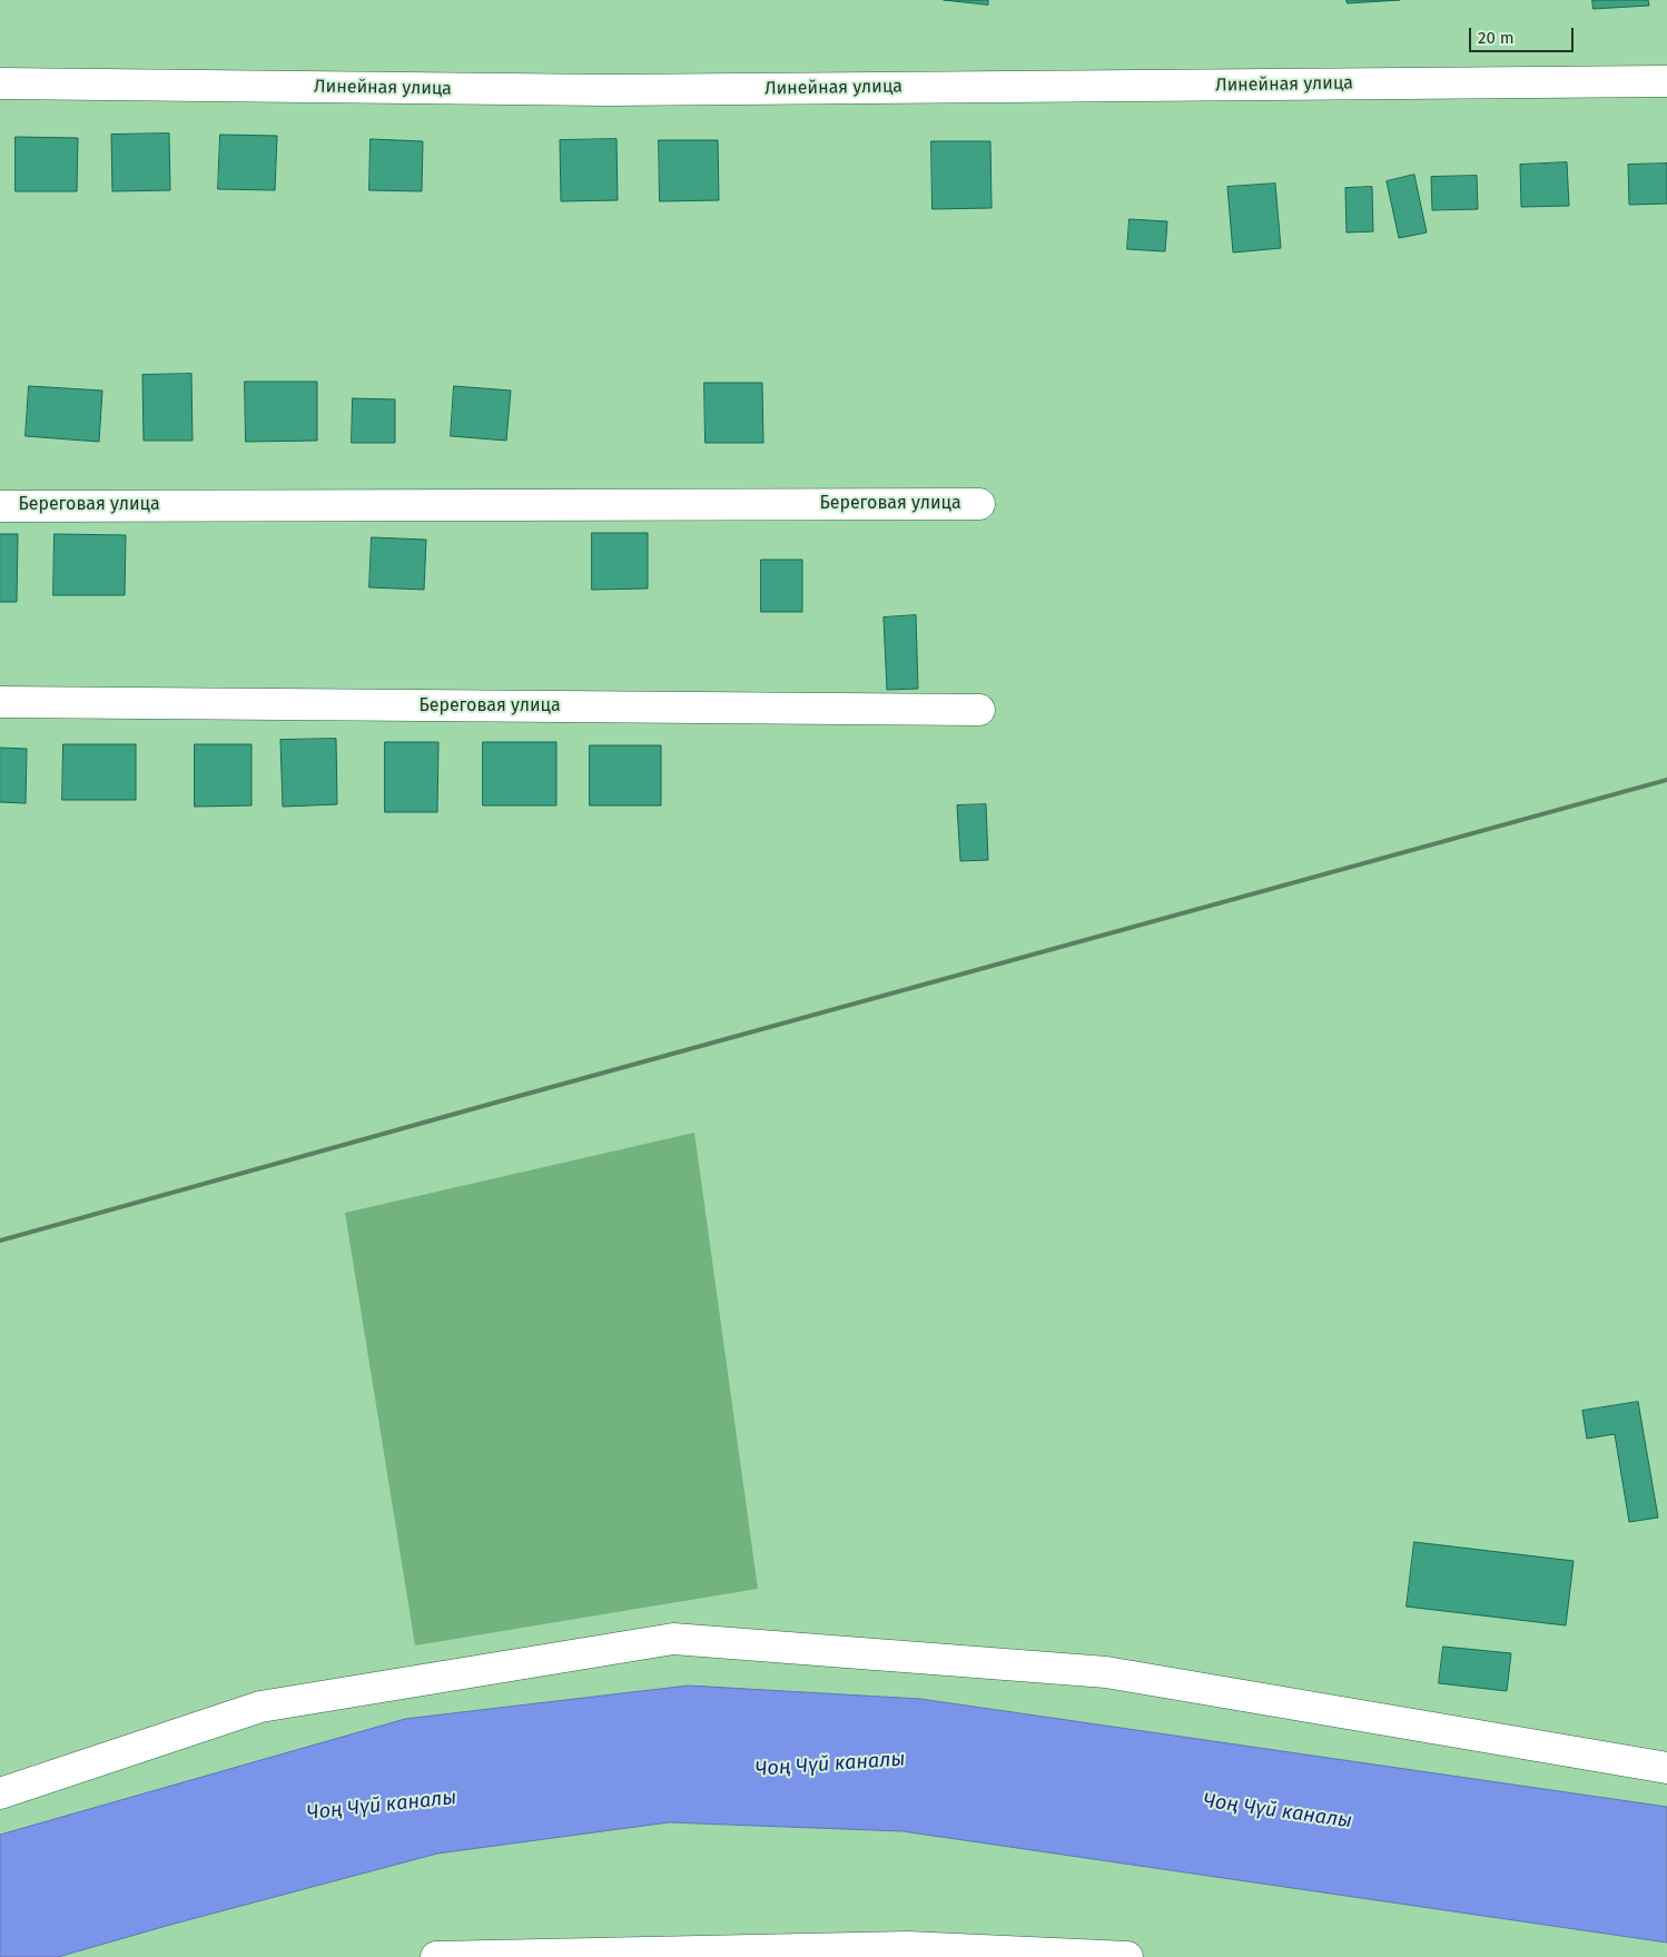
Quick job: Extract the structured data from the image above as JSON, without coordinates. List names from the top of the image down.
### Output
{
  "streets": {
    "street": ["Линейная улица", "Береговая улица"]
  },
  "water": ["Чоң Чүй каналы"],
  "scale_bar": "20 m"
}
